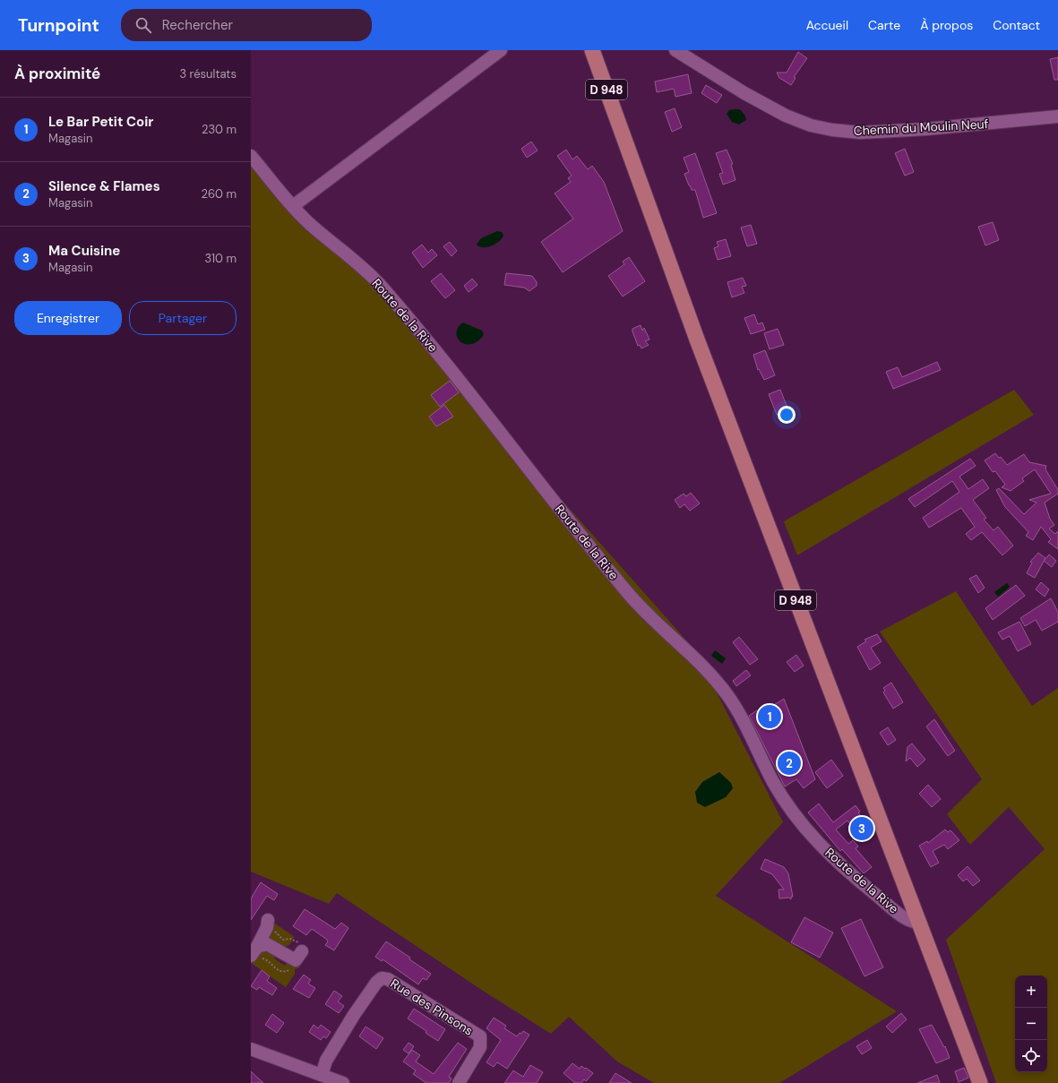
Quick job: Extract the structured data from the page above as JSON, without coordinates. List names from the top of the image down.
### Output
{
  "streets": {
    "main road": ["D 948"],
    "street": ["Chemin du Moulin Neuf", "Route de la Rive", "Rue des Pinsons"]
  },
  "crossings": [
    ["D 948", "Route de la Rive"]
  ],
  "page": {
    "header": "Turnpoint",
    "search": "Rechercher",
    "nav": [
      "Accueil",
      "Carte",
      "À propos",
      "Contact"
    ],
    "heading": ["À proximité", "3 résultats"],
    "list": [
      {
        "mark": "1",
        "name": "Le Bar Petit Coir",
        "note": "Magasin",
        "value": "230 m"
      },
      {
        "mark": "2",
        "name": "Silence & Flames",
        "note": "Magasin",
        "value": "260 m"
      },
      {
        "mark": "3",
        "name": "Ma Cuisine",
        "note": "Magasin",
        "value": "310 m"
      }
    ],
    "buttons": ["Enregistrer", "Partager"],
    "pins": ["1", "2", "3"],
    "map_buttons": ["+", "−"]
  }
}
